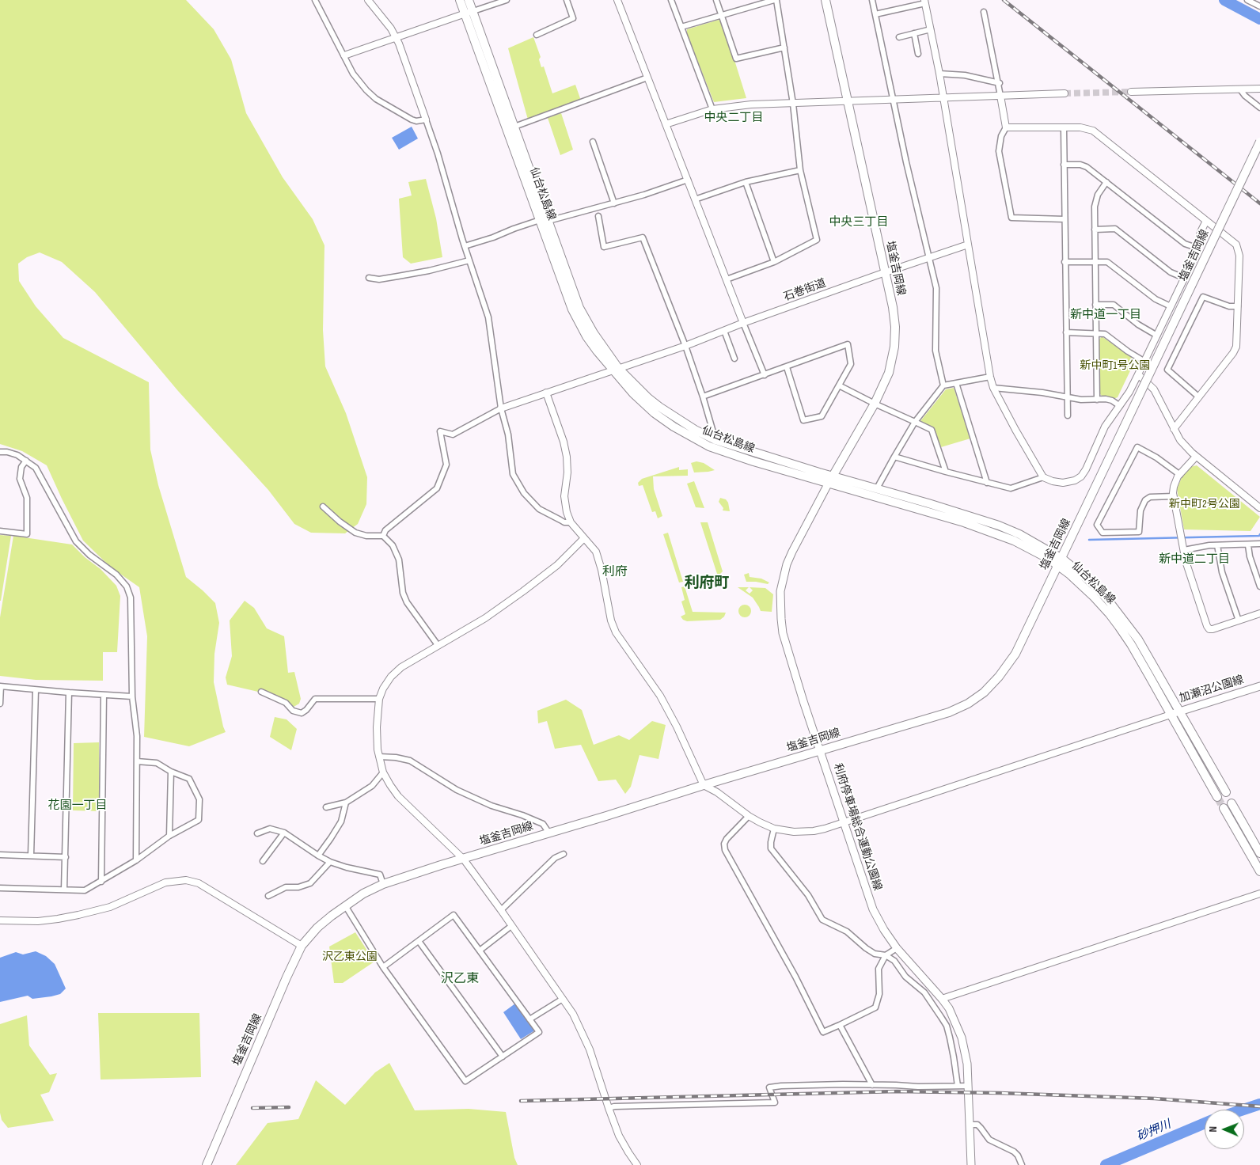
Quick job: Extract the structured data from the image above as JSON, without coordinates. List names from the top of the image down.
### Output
{
  "streets": {
    "main road": [
      "仙台松島線",
      "塩釜吉岡線",
      "加瀬沼公園線",
      "利府停車場総合運動公園線"
    ],
    "street": ["石巻街道"]
  },
  "crossings": [
    ["仙台松島線", "塩釜吉岡線"],
    ["仙台松島線", "石巻街道"],
    ["仙台松島線", "加瀬沼公園線"],
    ["仙台松島線", "利府停車場総合運動公園線"],
    ["塩釜吉岡線", "石巻街道"],
    ["塩釜吉岡線", "利府停車場総合運動公園線"]
  ],
  "districts": [
    "中央二丁目",
    "中央三丁目",
    "新中道一丁目",
    "新中道二丁目",
    "利府",
    "利府町",
    "花園一丁目",
    "沢乙東"
  ],
  "water": ["砂押川"],
  "parks": ["新中町1号公園", "新中町2号公園", "沢乙東公園"],
  "north": "left"
}
